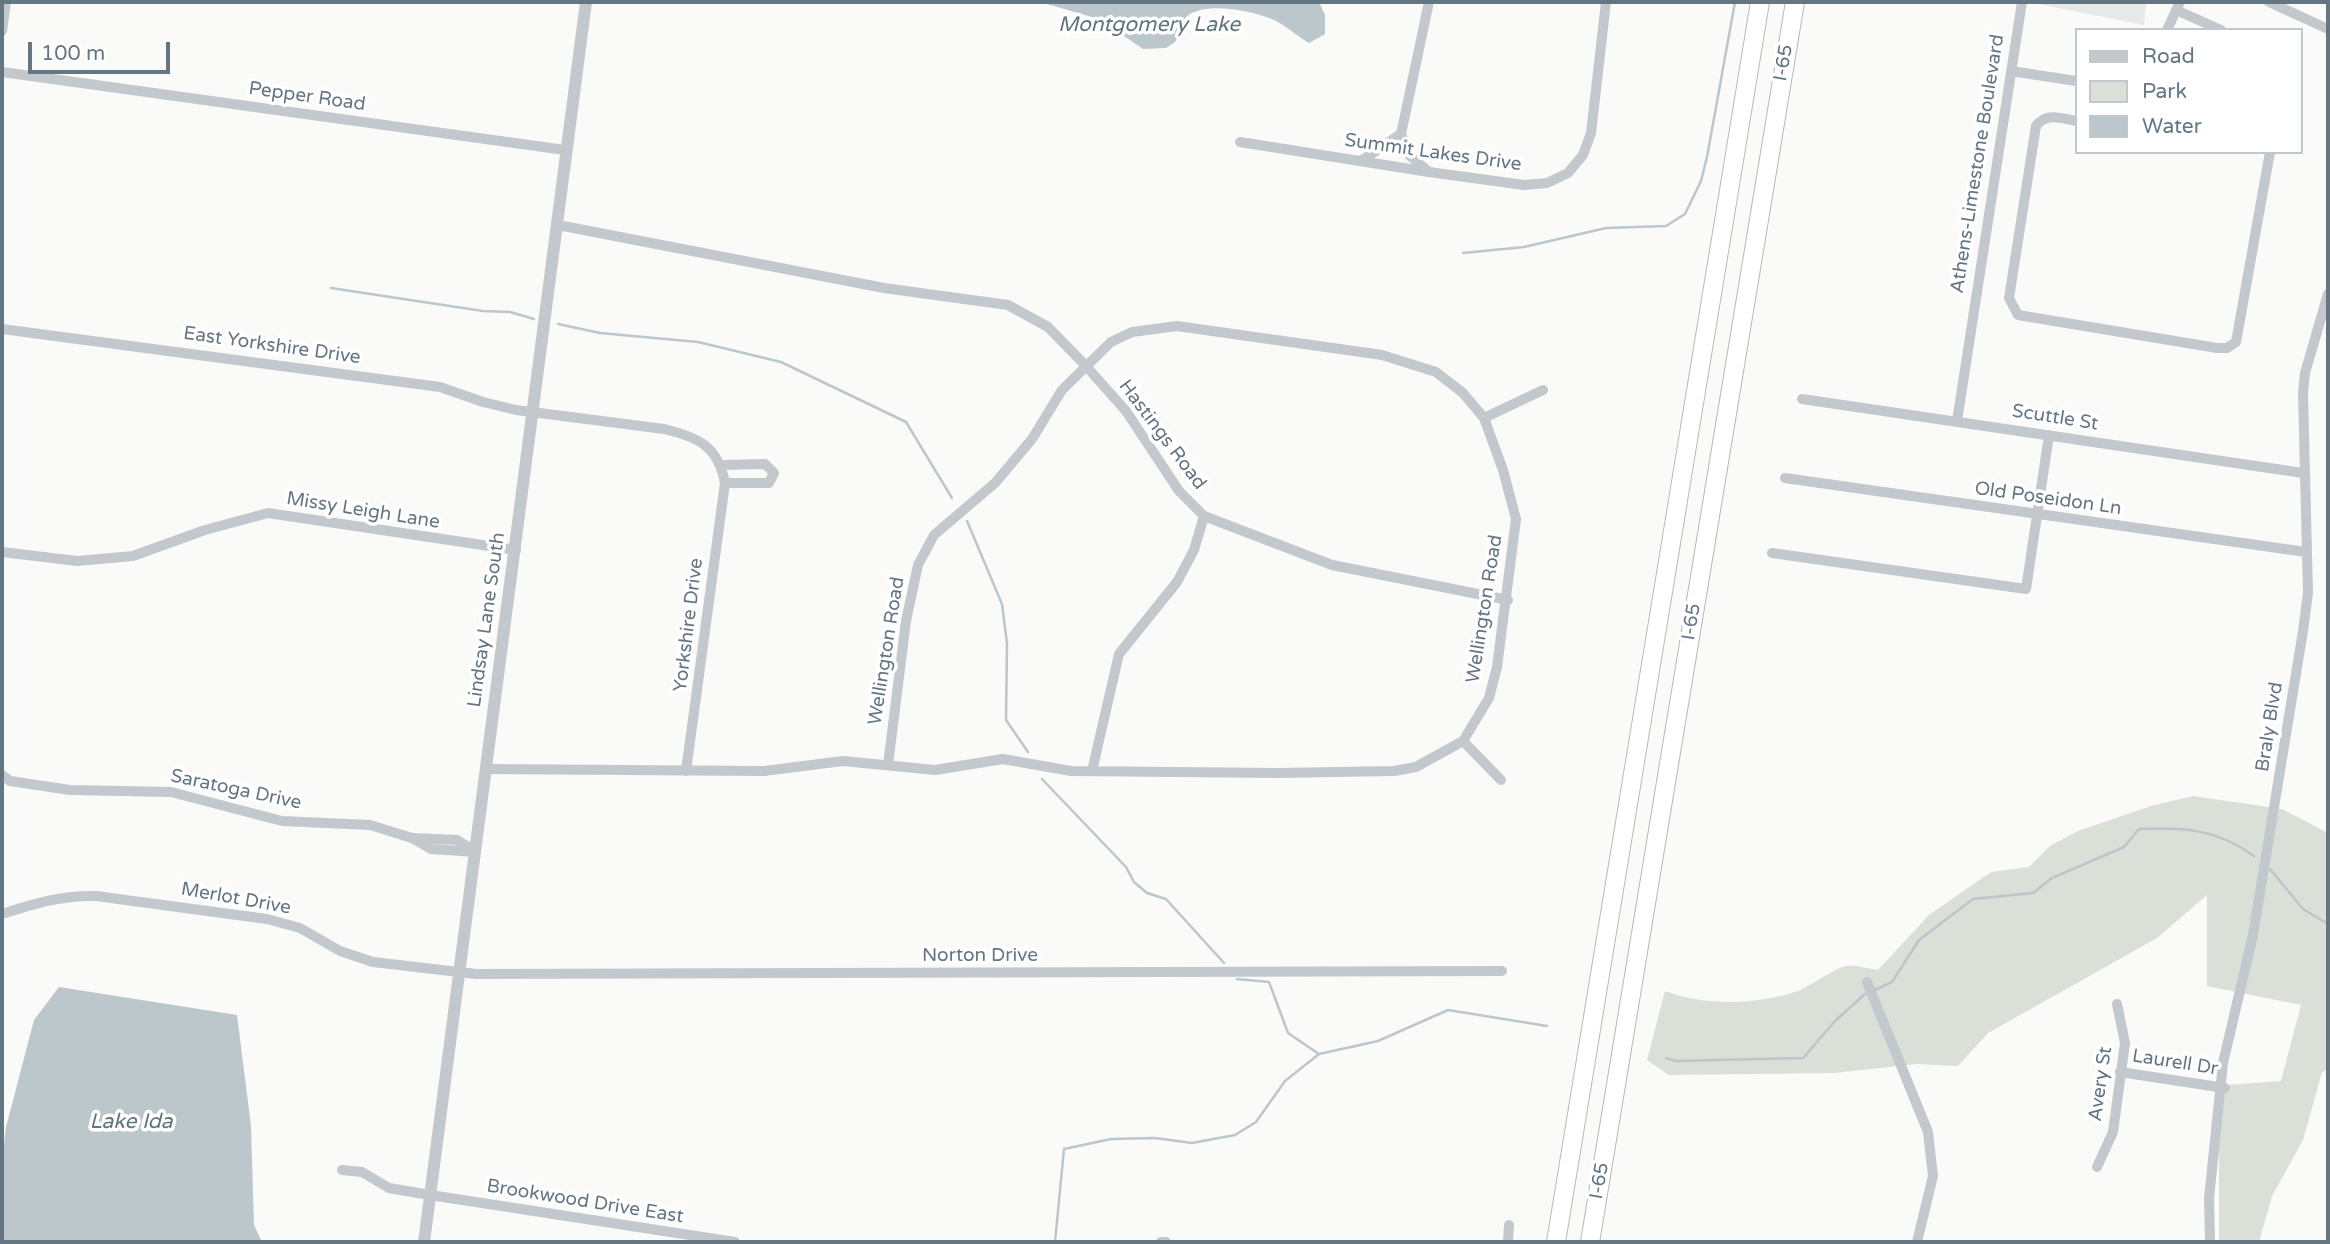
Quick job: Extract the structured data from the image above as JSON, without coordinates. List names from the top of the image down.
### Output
{
  "streets": {
    "highway": ["I-65"],
    "street": [
      "Pepper Road",
      "Summit Lakes Drive",
      "Athens-Limestone Boulevard",
      "East Yorkshire Drive",
      "Scuttle St",
      "Hastings Road",
      "Old Poseidon Ln",
      "Missy Leigh Lane",
      "Wellington Road",
      "Lindsay Lane South",
      "Yorkshire Drive",
      "Braly Blvd",
      "Saratoga Drive",
      "Merlot Drive",
      "Norton Drive",
      "Laurell Dr",
      "Avery St",
      "Brookwood Drive East"
    ]
  },
  "crossings": [
    ["Pepper Road", "Lindsay Lane South"],
    ["Athens-Limestone Boulevard", "Scuttle St"],
    ["East Yorkshire Drive", "Lindsay Lane South"],
    ["Scuttle St", "Braly Blvd"],
    ["Hastings Road", "Wellington Road"],
    ["Hastings Road", "Lindsay Lane South"],
    ["Old Poseidon Ln", "Braly Blvd"],
    ["Missy Leigh Lane", "Lindsay Lane South"],
    ["Wellington Road", "Lindsay Lane South"],
    ["Wellington Road", "Yorkshire Drive"],
    ["Lindsay Lane South", "Saratoga Drive"],
    ["Lindsay Lane South", "Merlot Drive"],
    ["Lindsay Lane South", "Norton Drive"],
    ["Lindsay Lane South", "Brookwood Drive East"],
    ["Braly Blvd", "Laurell Dr"],
    ["Merlot Drive", "Norton Drive"],
    ["Laurell Dr", "Avery St"]
  ],
  "water": ["Montgomery Lake", "Lake Ida"],
  "legend": ["Road", "Park", "Water"],
  "scale_bar": "100 m"
}
